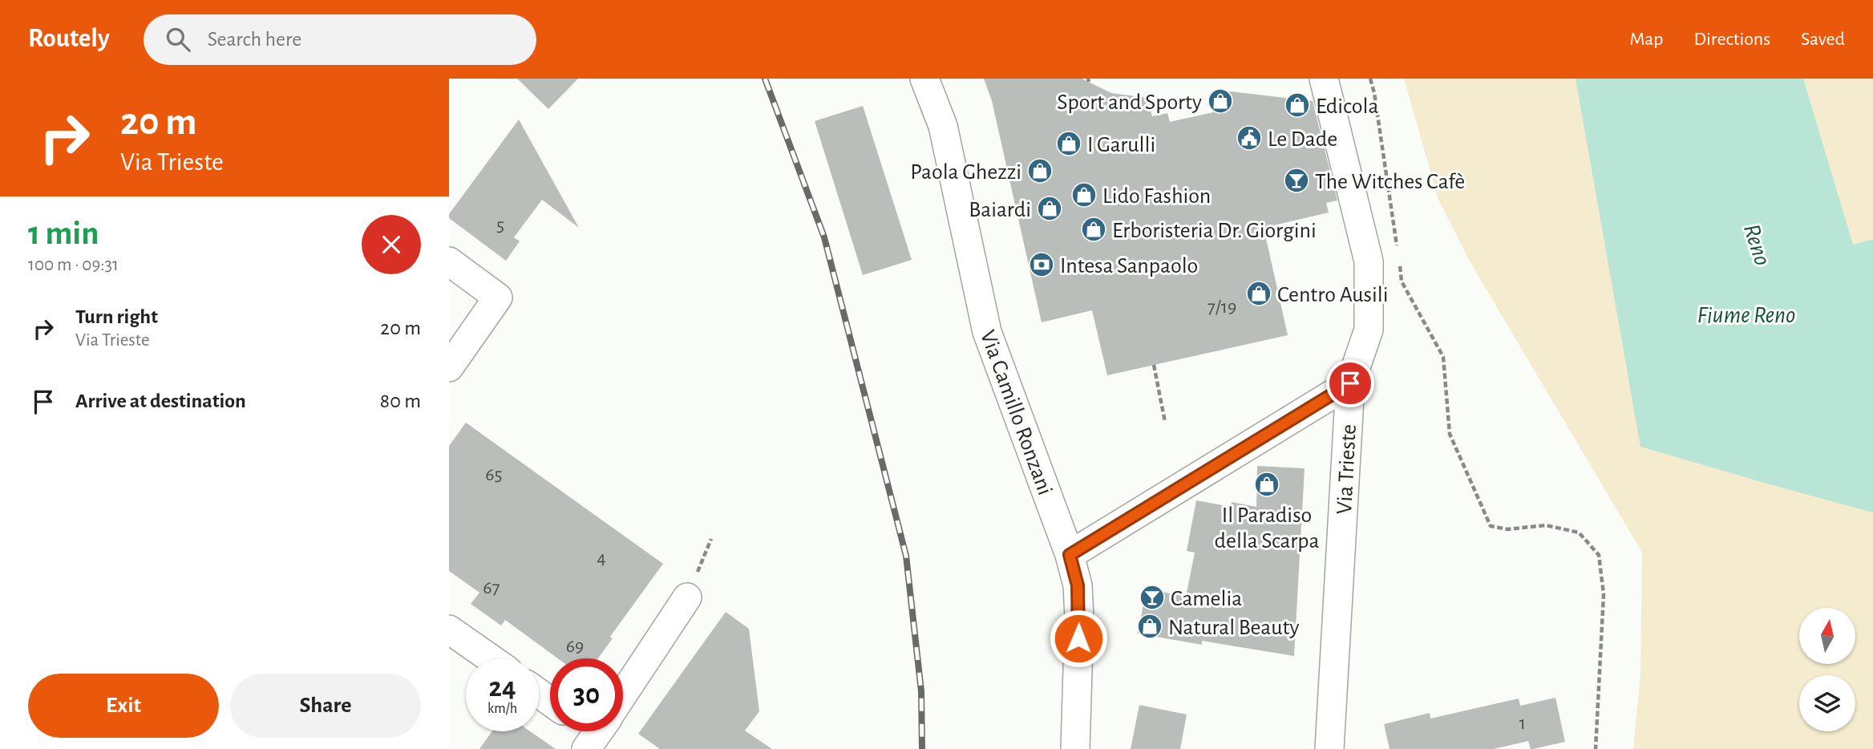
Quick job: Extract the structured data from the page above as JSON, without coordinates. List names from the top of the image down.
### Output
{
  "streets": {
    "street": ["Via Camillo Ronzani", "Via Trieste"]
  },
  "crossings": [
    ["Via Camillo Ronzani", "Via Trieste"]
  ],
  "water": ["Reno", "Fiume Reno"],
  "places": {
    "shop": [
      "Sport and Sporty",
      "Edicola",
      "I Garulli",
      "Paola Ghezzi",
      "Lido Fashion",
      "Baiardi",
      "Erboristeria Dr. Giorgini",
      "Centro Ausili",
      "Il Paradiso della Scarpa",
      "Natural Beauty"
    ],
    "public building": ["Le Dade"],
    "bar": ["The Witches Cafè", "Camelia"],
    "bank": ["Intesa Sanpaolo"]
  },
  "house_numbers": [
    "5",
    "7/19",
    "65",
    "4",
    "67",
    "69",
    "1"
  ],
  "north": "top",
  "page": {
    "header": "Routely",
    "search": "Search here",
    "nav": ["Map", "Directions", "Saved"],
    "turn": ["20 m", "Via Trieste"],
    "heading": ["1 min", "100 m · 09:31"],
    "list": [
      {
        "name": "Turn right",
        "note": "Via Trieste",
        "value": "20 m"
      },
      {
        "name": "Arrive at destination",
        "value": "80 m"
      }
    ],
    "speed": "24 km/h",
    "limit": "30",
    "buttons": ["Exit", "Share"]
  }
}
